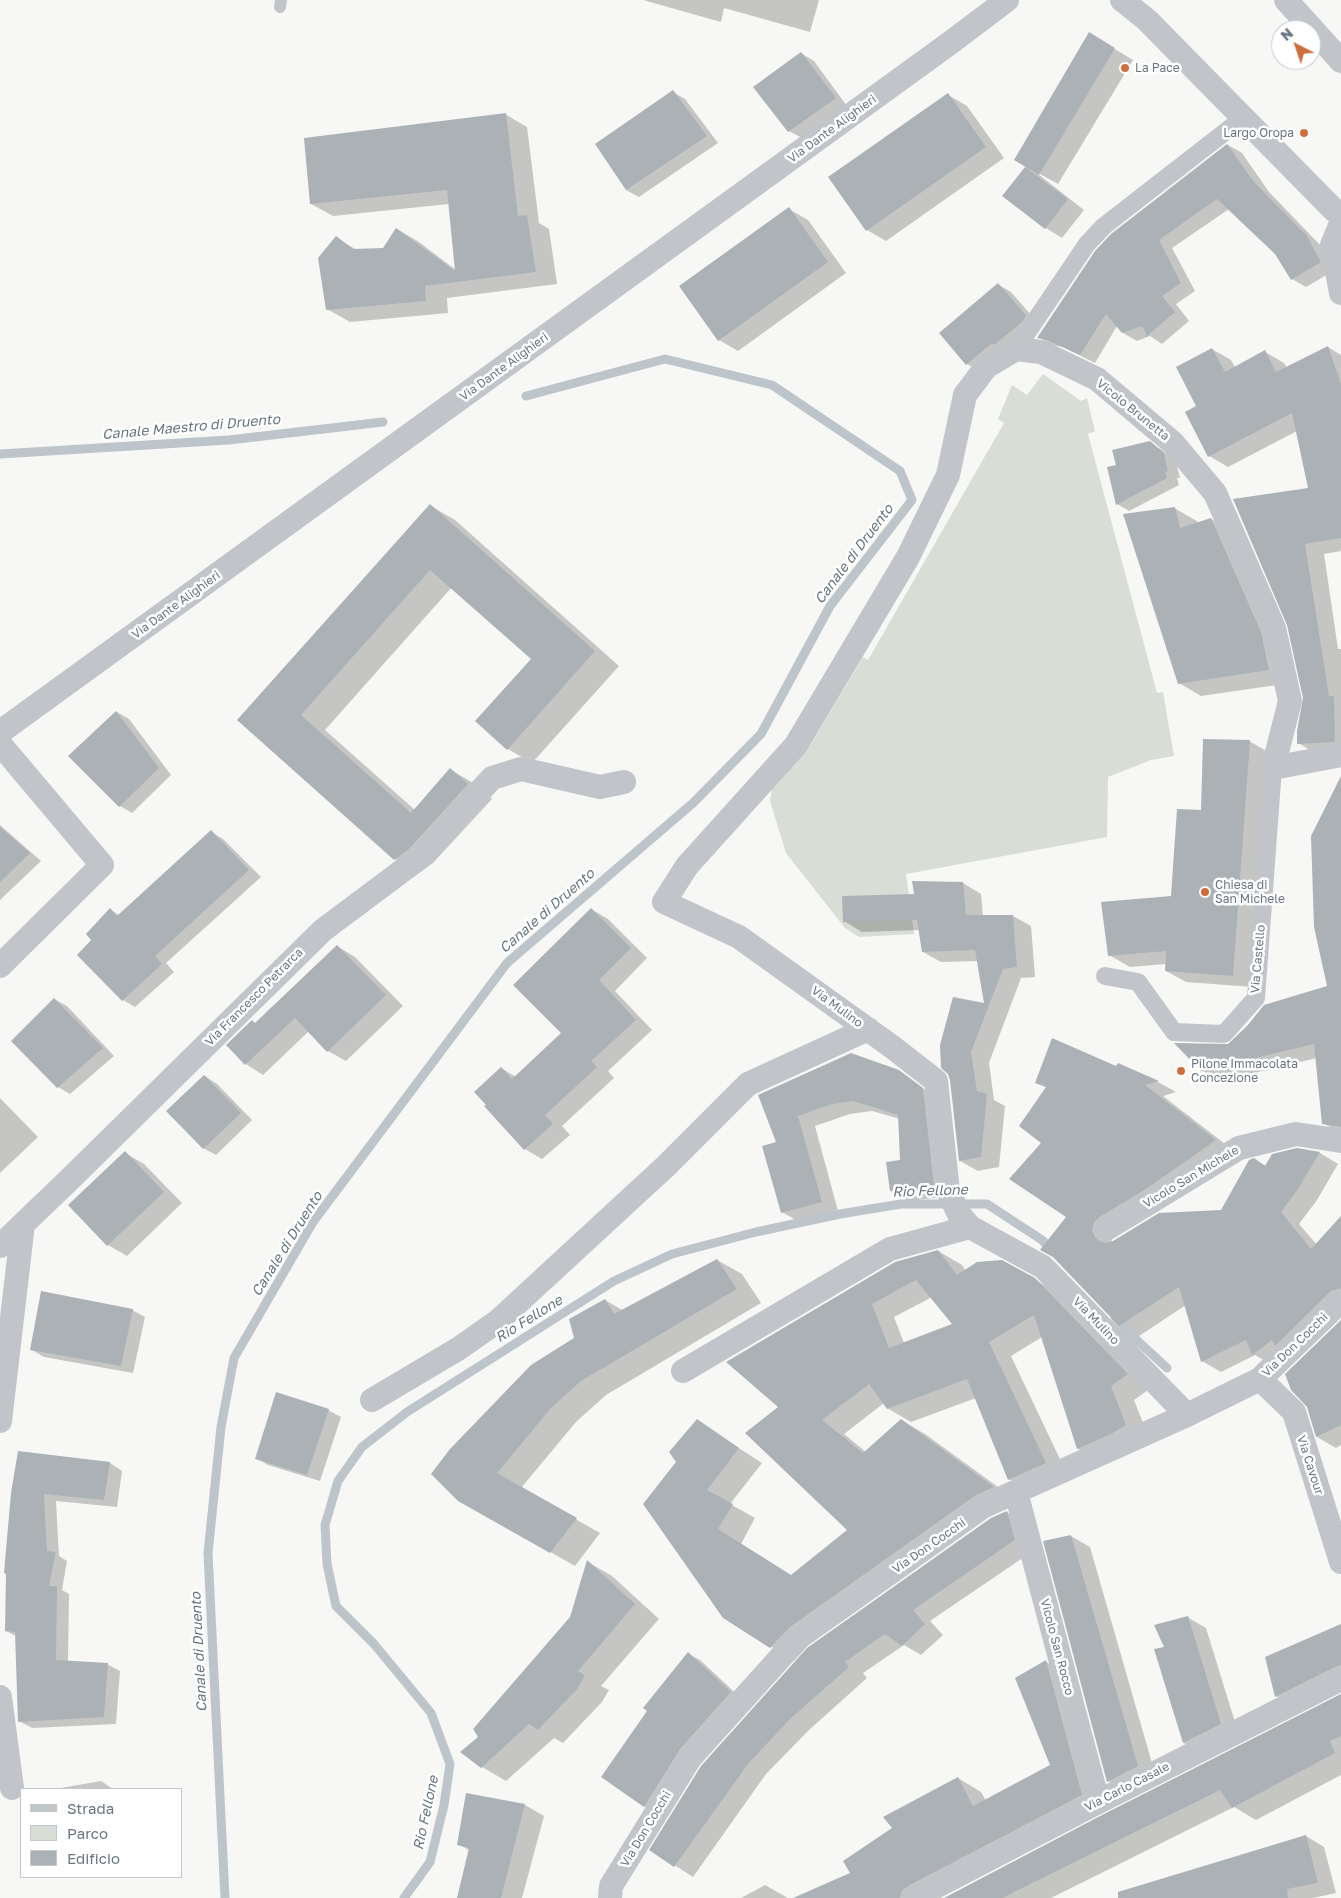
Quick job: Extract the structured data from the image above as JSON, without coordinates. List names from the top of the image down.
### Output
{
  "streets": {
    "street": [
      "Via Dante Alighieri",
      "Vicolo Brunetta",
      "Via Castello",
      "Via Francesco Petrarca",
      "Via Mulino",
      "Vicolo San Michele",
      "Via Don Cocchi",
      "Via Cavour",
      "Vicolo San Rocco",
      "Via Carlo Casale"
    ]
  },
  "crossings": [
    ["Vicolo Brunetta", "Via Castello"],
    ["Vicolo Brunetta", "Via Mulino"],
    ["Via Mulino", "Via Don Cocchi"],
    ["Via Don Cocchi", "Via Cavour"],
    ["Via Don Cocchi", "Vicolo San Rocco"],
    ["Vicolo San Rocco", "Via Carlo Casale"]
  ],
  "water": ["Canale Maestro di Druento", "Canale di Druento", "Rio Fellone"],
  "places": [
    "La Pace",
    "Largo Oropa",
    "Chiesa di San Michele",
    "Pilone Immacolata Concezione"
  ],
  "legend": ["Strada", "Parco", "Edificio"],
  "north": "top left"
}
